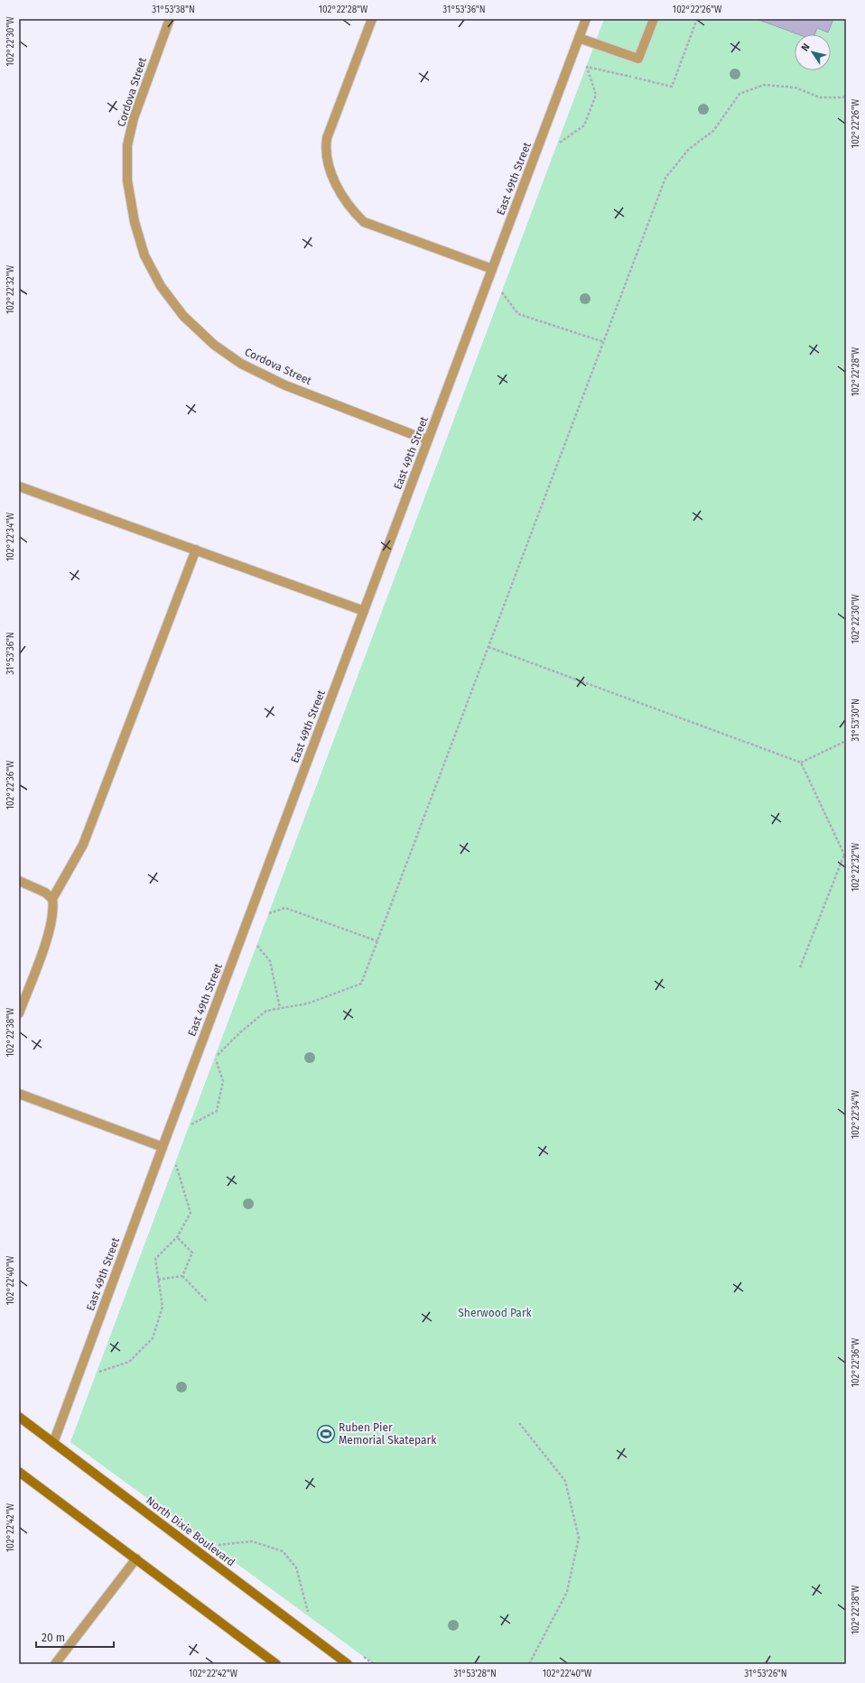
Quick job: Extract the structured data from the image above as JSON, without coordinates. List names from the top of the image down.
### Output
{
  "streets": {
    "main road": ["North Dixie Boulevard"],
    "street": ["Cordova Street", "East 49th Street"]
  },
  "crossings": [
    ["Cordova Street", "East 49th Street"],
    ["East 49th Street", "North Dixie Boulevard"]
  ],
  "parks": ["Sherwood Park"],
  "places": {
    "sports": ["Ruben Pier Memorial Skatepark"]
  },
  "scale_bar": "20 m",
  "north": "top left",
  "coordinates": [
    "31°53'38\"N",
    "102°22'28\"W",
    "31°53'36\"N",
    "102°22'26\"W",
    "102°22'30\"W",
    "102°22'32\"W",
    "102°22'34\"W",
    "31°53'30\"N",
    "102°22'36\"W",
    "102°22'38\"W",
    "102°22'40\"W",
    "102°22'42\"W",
    "31°53'28\"N",
    "31°53'26\"N"
  ]
}
